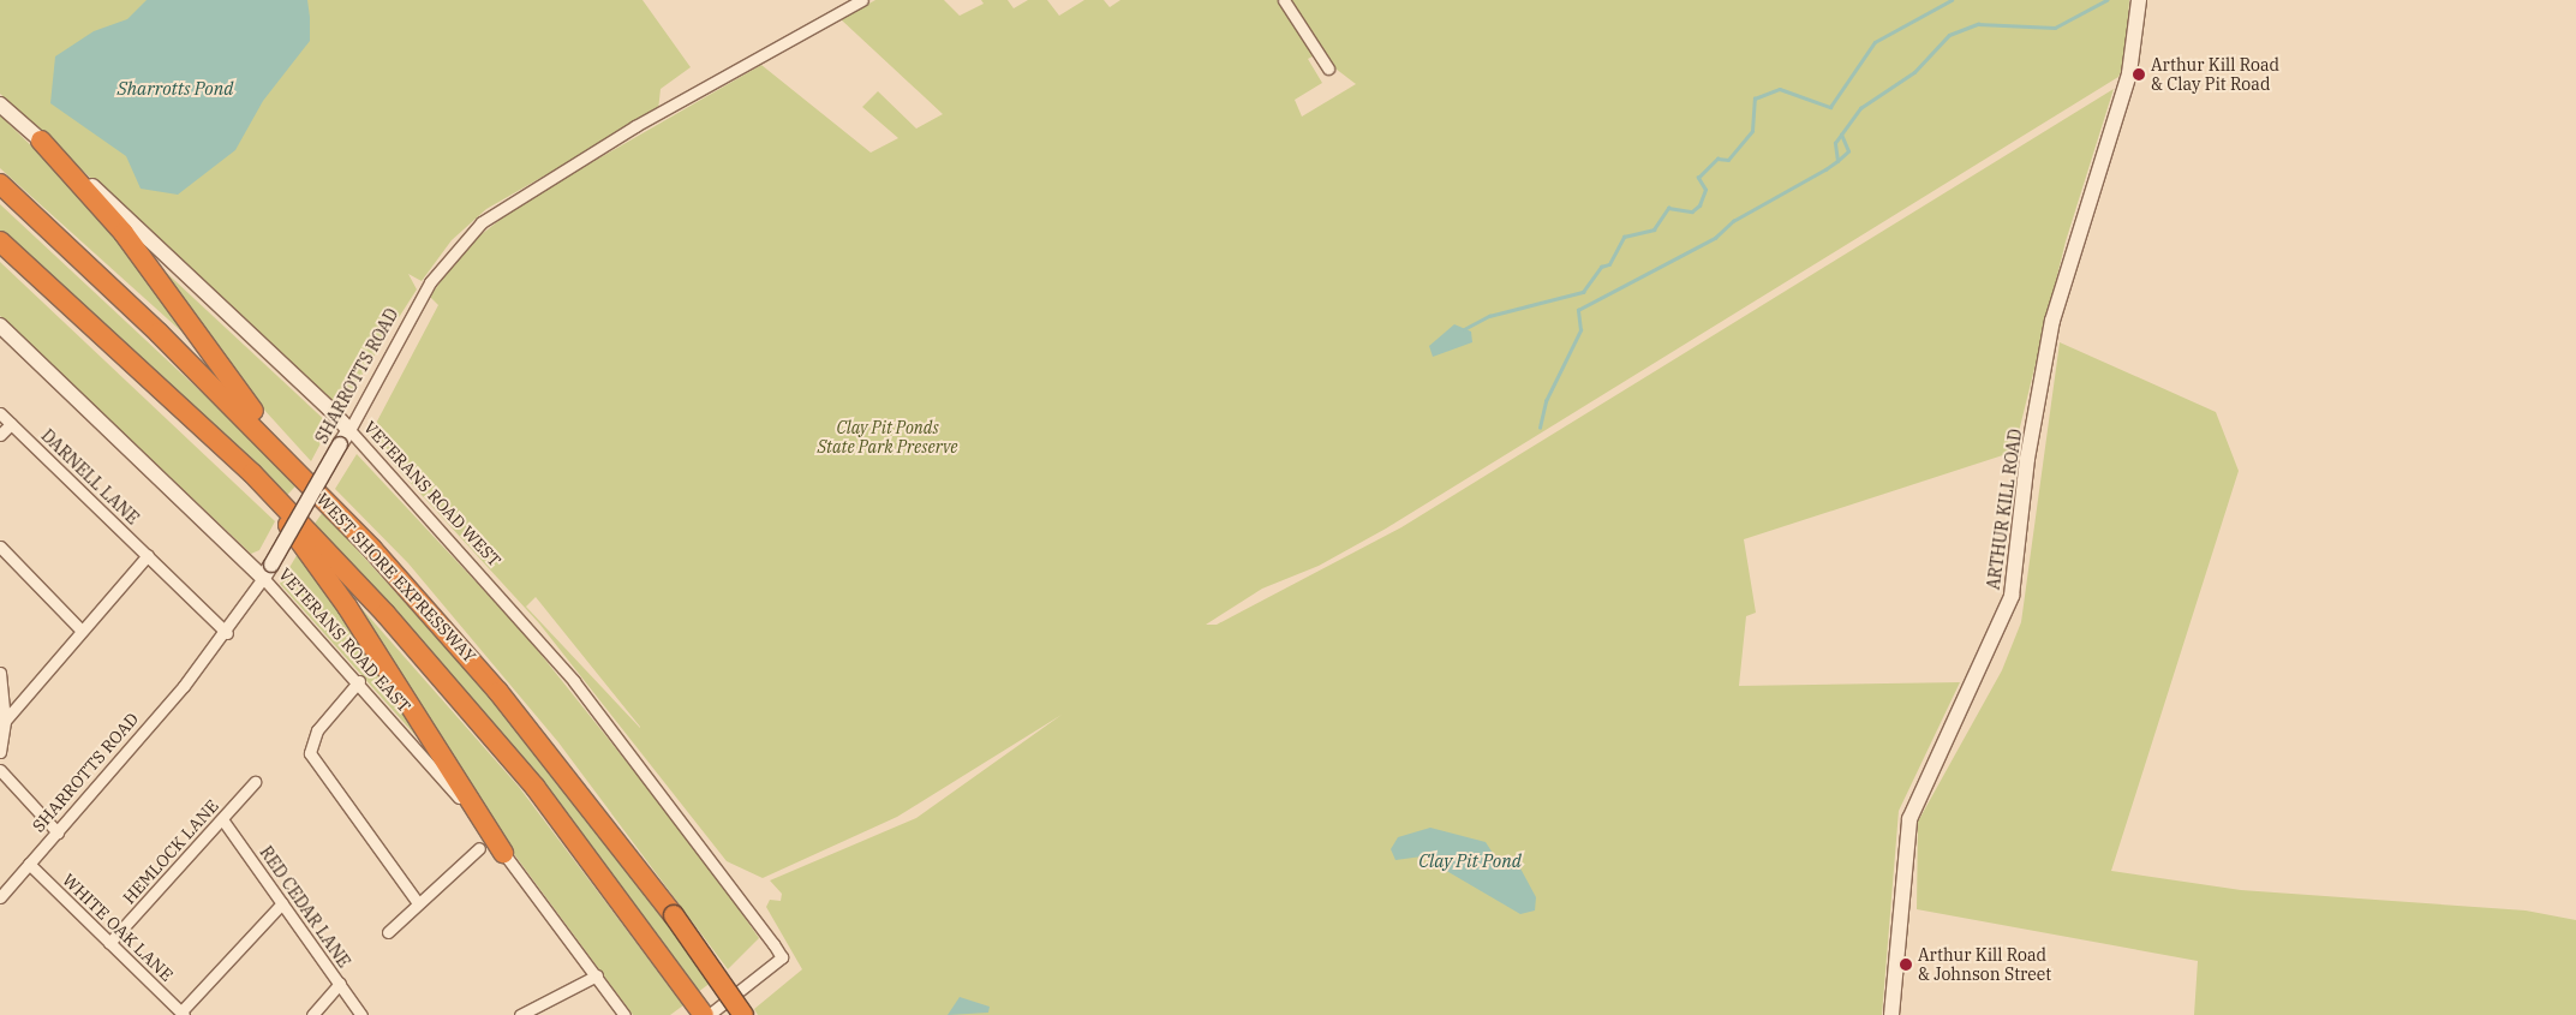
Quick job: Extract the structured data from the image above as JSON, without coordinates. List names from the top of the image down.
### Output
{
  "streets": {
    "highway": ["WEST SHORE EXPRESSWAY"],
    "street": [
      "SHARROTTS ROAD",
      "DARNELL LANE",
      "VETERANS ROAD WEST",
      "ARTHUR KILL ROAD",
      "VETERANS ROAD EAST",
      "HEMLOCK LANE",
      "RED CEDAR LANE",
      "WHITE OAK LANE"
    ]
  },
  "crossings": [
    ["SHARROTTS ROAD", "DARNELL LANE"],
    ["SHARROTTS ROAD", "VETERANS ROAD WEST"],
    ["SHARROTTS ROAD", "VETERANS ROAD EAST"],
    ["SHARROTTS ROAD", "WHITE OAK LANE"],
    ["HEMLOCK LANE", "RED CEDAR LANE"],
    ["HEMLOCK LANE", "WHITE OAK LANE"]
  ],
  "water": ["Sharrotts Pond", "Clay Pit Pond"],
  "parks": ["Clay Pit Ponds State Park Preserve"],
  "places": ["Arthur Kill Road & Clay Pit Road", "Arthur Kill Road & Johnson Street"]
}
